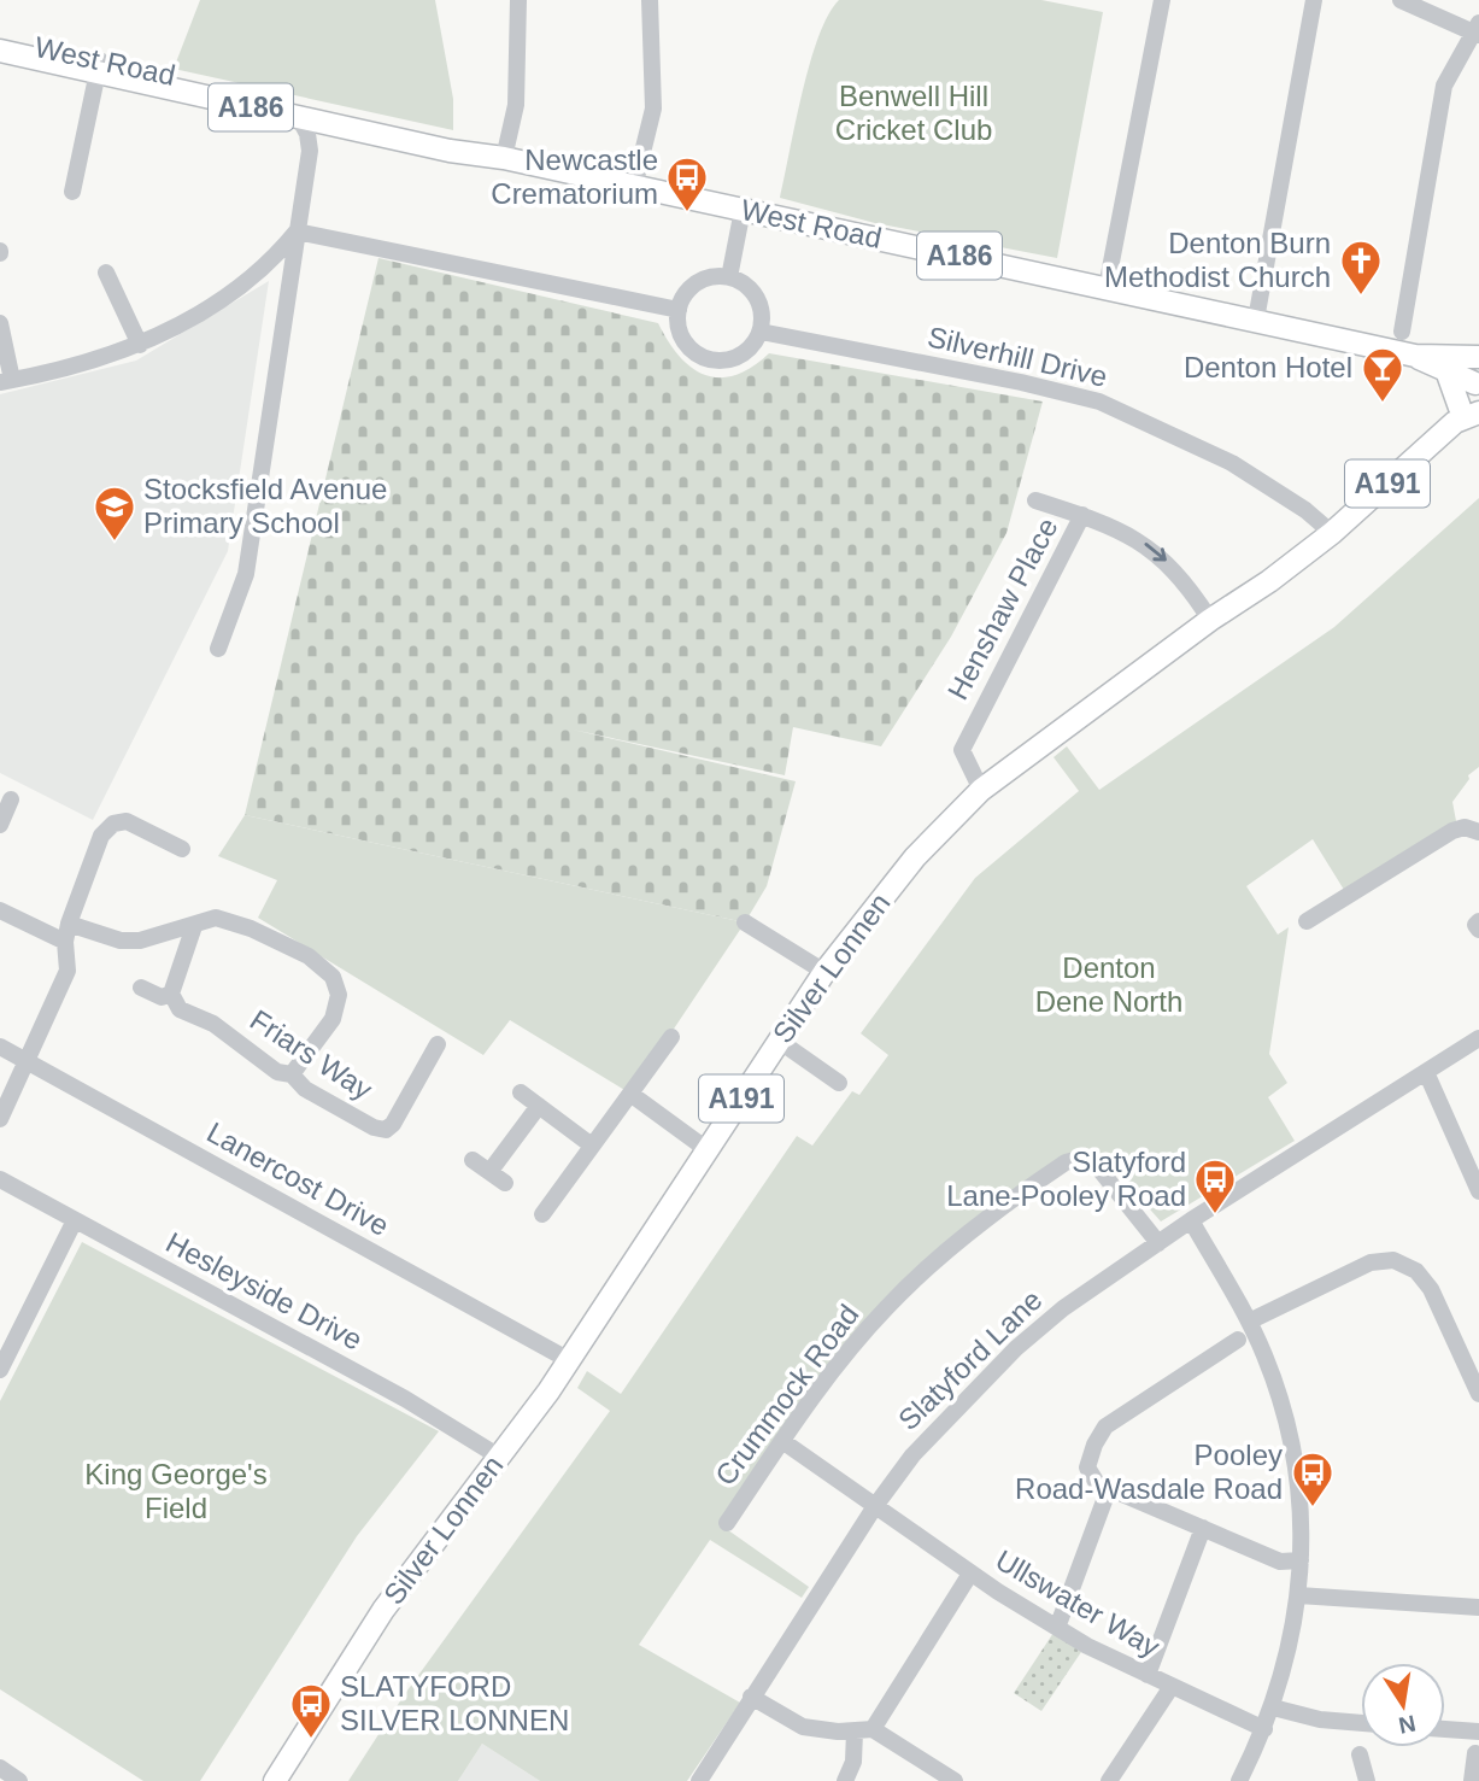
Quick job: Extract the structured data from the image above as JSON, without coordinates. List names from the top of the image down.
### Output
{
  "streets": {
    "main road": [
      "West Road",
      "A186",
      "A191",
      "Silver Lonnen"
    ],
    "street": [
      "Silverhill Drive",
      "Henshaw Place",
      "Friars Way",
      "Lanercost Drive",
      "Hesleyside Drive",
      "Slatyford Lane",
      "Crummock Road",
      "Ullswater Way"
    ]
  },
  "crossings": [
    ["West Road", "Silver Lonnen"],
    ["Silverhill Drive", "Silver Lonnen"],
    ["Henshaw Place", "Silver Lonnen"],
    ["Silver Lonnen", "Lanercost Drive"],
    ["Silver Lonnen", "Hesleyside Drive"],
    ["Slatyford Lane", "Crummock Road"],
    ["Slatyford Lane", "Ullswater Way"],
    ["Crummock Road", "Ullswater Way"]
  ],
  "parks": ["Benwell Hill Cricket Club", "Denton Dene North", "King George's Field"],
  "places": {
    "bus stop": [
      "Newcastle Crematorium",
      "Slatyford Lane-Pooley Road",
      "Pooley Road-Wasdale Road",
      "SLATYFORD SILVER LONNEN"
    ],
    "church": ["Denton Burn Methodist Church"],
    "bar": ["Denton Hotel"],
    "school or university": ["Stocksfield Avenue Primary School"]
  },
  "north": "bottom"
}
